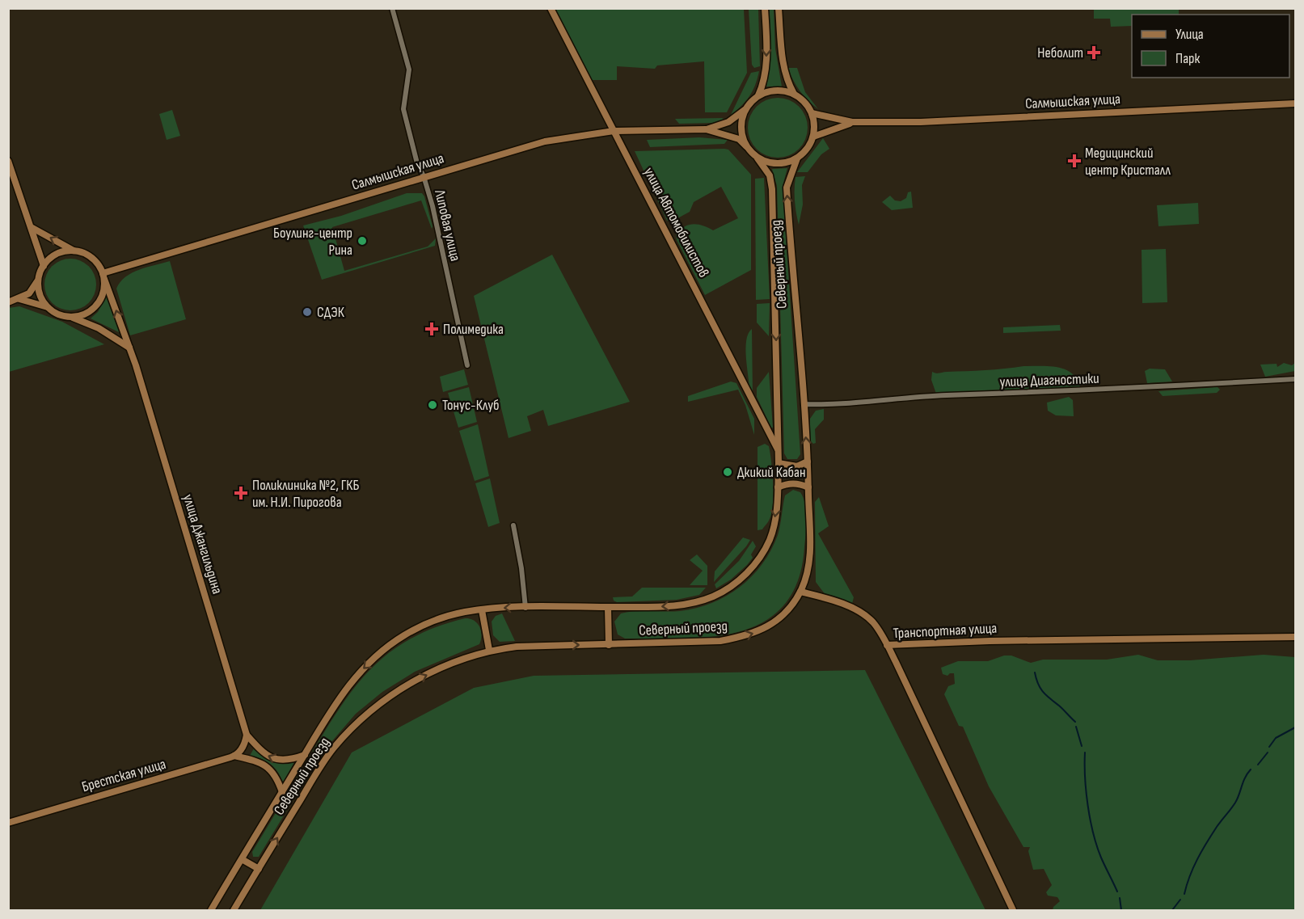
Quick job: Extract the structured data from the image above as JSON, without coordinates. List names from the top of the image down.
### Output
{
  "streets": {
    "main road": [
      "Салмышская улица",
      "улица Автомобилистов",
      "Северный проезд",
      "улица Джангильдина",
      "Транспортная улица",
      "Брестская улица"
    ],
    "street": ["Липовая улица", "улица Диагностики"]
  },
  "crossings": [
    ["Салмышская улица", "улица Автомобилистов"],
    ["Салмышская улица", "Липовая улица"],
    ["Салмышская улица", "улица Джангильдина"],
    ["улица Автомобилистов", "Северный проезд"],
    ["Северный проезд", "улица Диагностики"],
    ["улица Джангильдина", "Брестская улица"]
  ],
  "places": {
    "health": [
      "Неболит",
      "Медицинский центр Кристалл",
      "Полимедика",
      "Поликлиника №2, ГКБ им. Н.И. Пирогова"
    ],
    "other": [
      "Боулинг-центр Рина",
      "СДЭК",
      "Тонус-Клуб",
      "Дкикий Кабан"
    ]
  },
  "legend": ["Улица", "Парк"]
}
